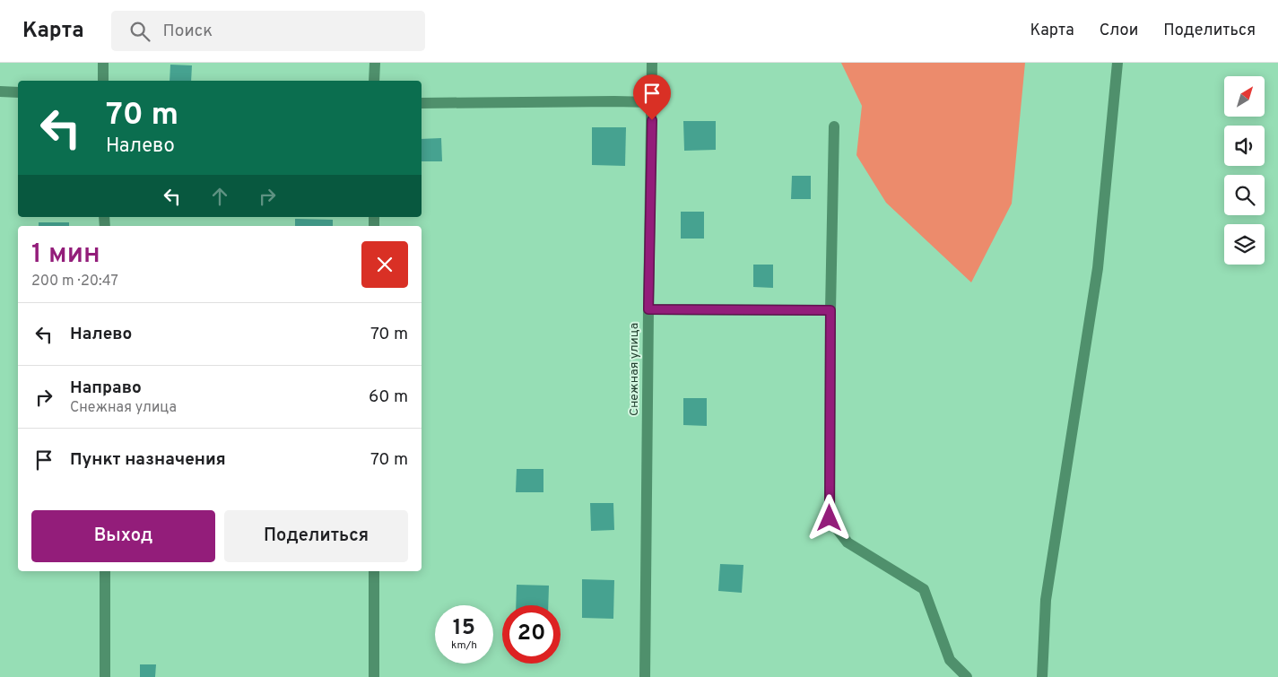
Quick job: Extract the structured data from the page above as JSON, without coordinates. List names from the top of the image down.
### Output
{
  "streets": {
    "street": ["Снежная улица"]
  },
  "north": "top right",
  "page": {
    "header": "Карта",
    "search": "Поиск",
    "nav": ["Карта", "Слои", "Поделиться"],
    "turn": ["70 m", "Налево"],
    "heading": ["1 мин", "200 m · 20:47"],
    "list": [
      {
        "name": "Налево",
        "value": "70 m"
      },
      {
        "name": "Направо",
        "note": "Снежная улица",
        "value": "60 m"
      },
      {
        "name": "Пункт назначения",
        "value": "70 m"
      }
    ],
    "buttons": ["Выход", "Поделиться"],
    "speed": "15 km/h",
    "limit": "20"
  }
}
